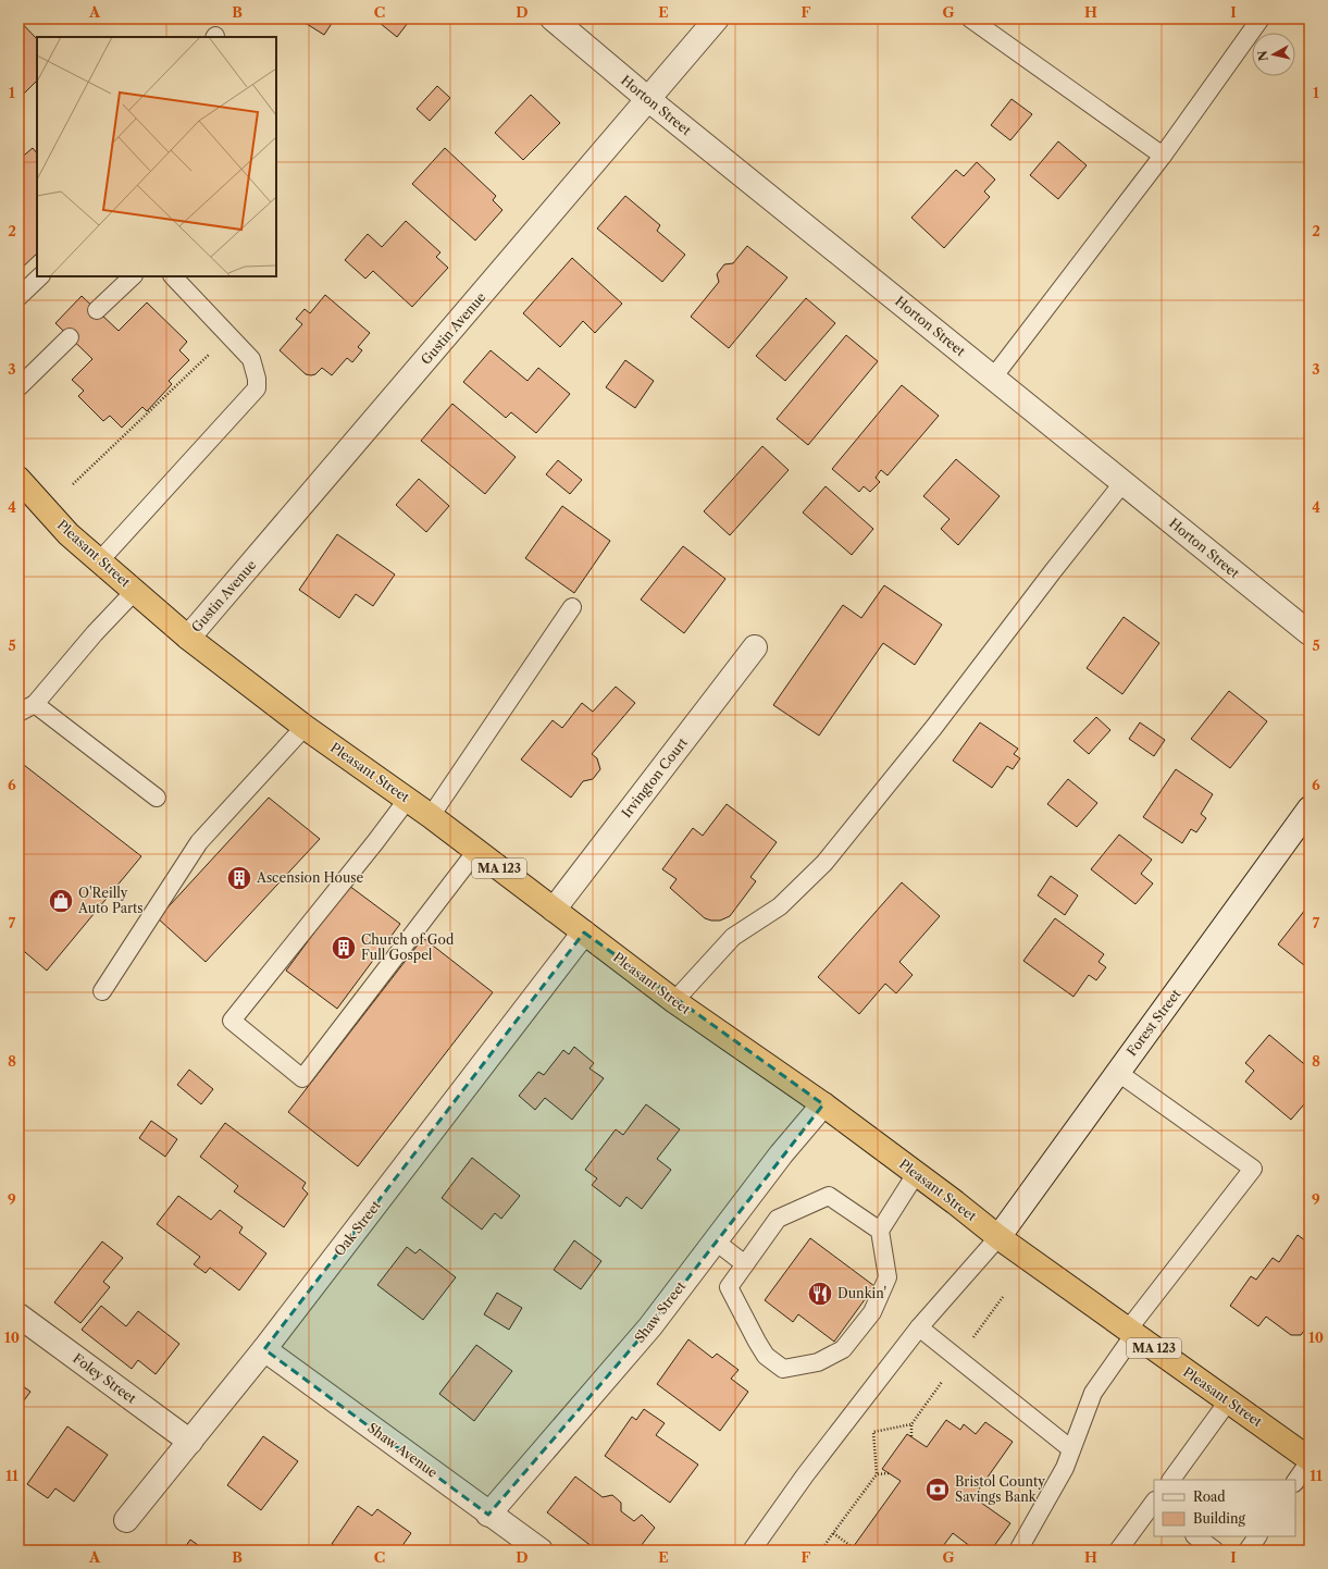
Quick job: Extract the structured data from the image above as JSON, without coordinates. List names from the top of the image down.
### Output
{
  "streets": {
    "highway": ["Pleasant Street", "MA 123"],
    "street": [
      "Horton Street",
      "Gustin Avenue",
      "Irvington Court",
      "Forest Street",
      "Oak Street",
      "Shaw Street",
      "Foley Street",
      "Shaw Avenue"
    ]
  },
  "crossings": [
    ["Horton Street", "Gustin Avenue"],
    ["Gustin Avenue", "Pleasant Street"],
    ["Pleasant Street", "Irvington Court"],
    ["Pleasant Street", "Forest Street"],
    ["Pleasant Street", "Oak Street"],
    ["Pleasant Street", "Shaw Street"],
    ["Oak Street", "Foley Street"],
    ["Oak Street", "Shaw Avenue"],
    ["Shaw Street", "Shaw Avenue"]
  ],
  "places": {
    "building": ["Ascension House", "Church of God Full Gospel"],
    "shop": ["O'Reilly Auto Parts"],
    "restaurant": ["Dunkin'"],
    "bank": ["Bristol County Savings Bank"]
  },
  "legend": ["Road", "Building"],
  "north": "left",
  "grid": {
    "columns": [
      "A",
      "B",
      "C",
      "D",
      "E",
      "F",
      "G",
      "H",
      "I"
    ],
    "rows": [
      "1",
      "2",
      "3",
      "4",
      "5",
      "6",
      "7",
      "8",
      "9",
      "10",
      "11"
    ]
  }
}
